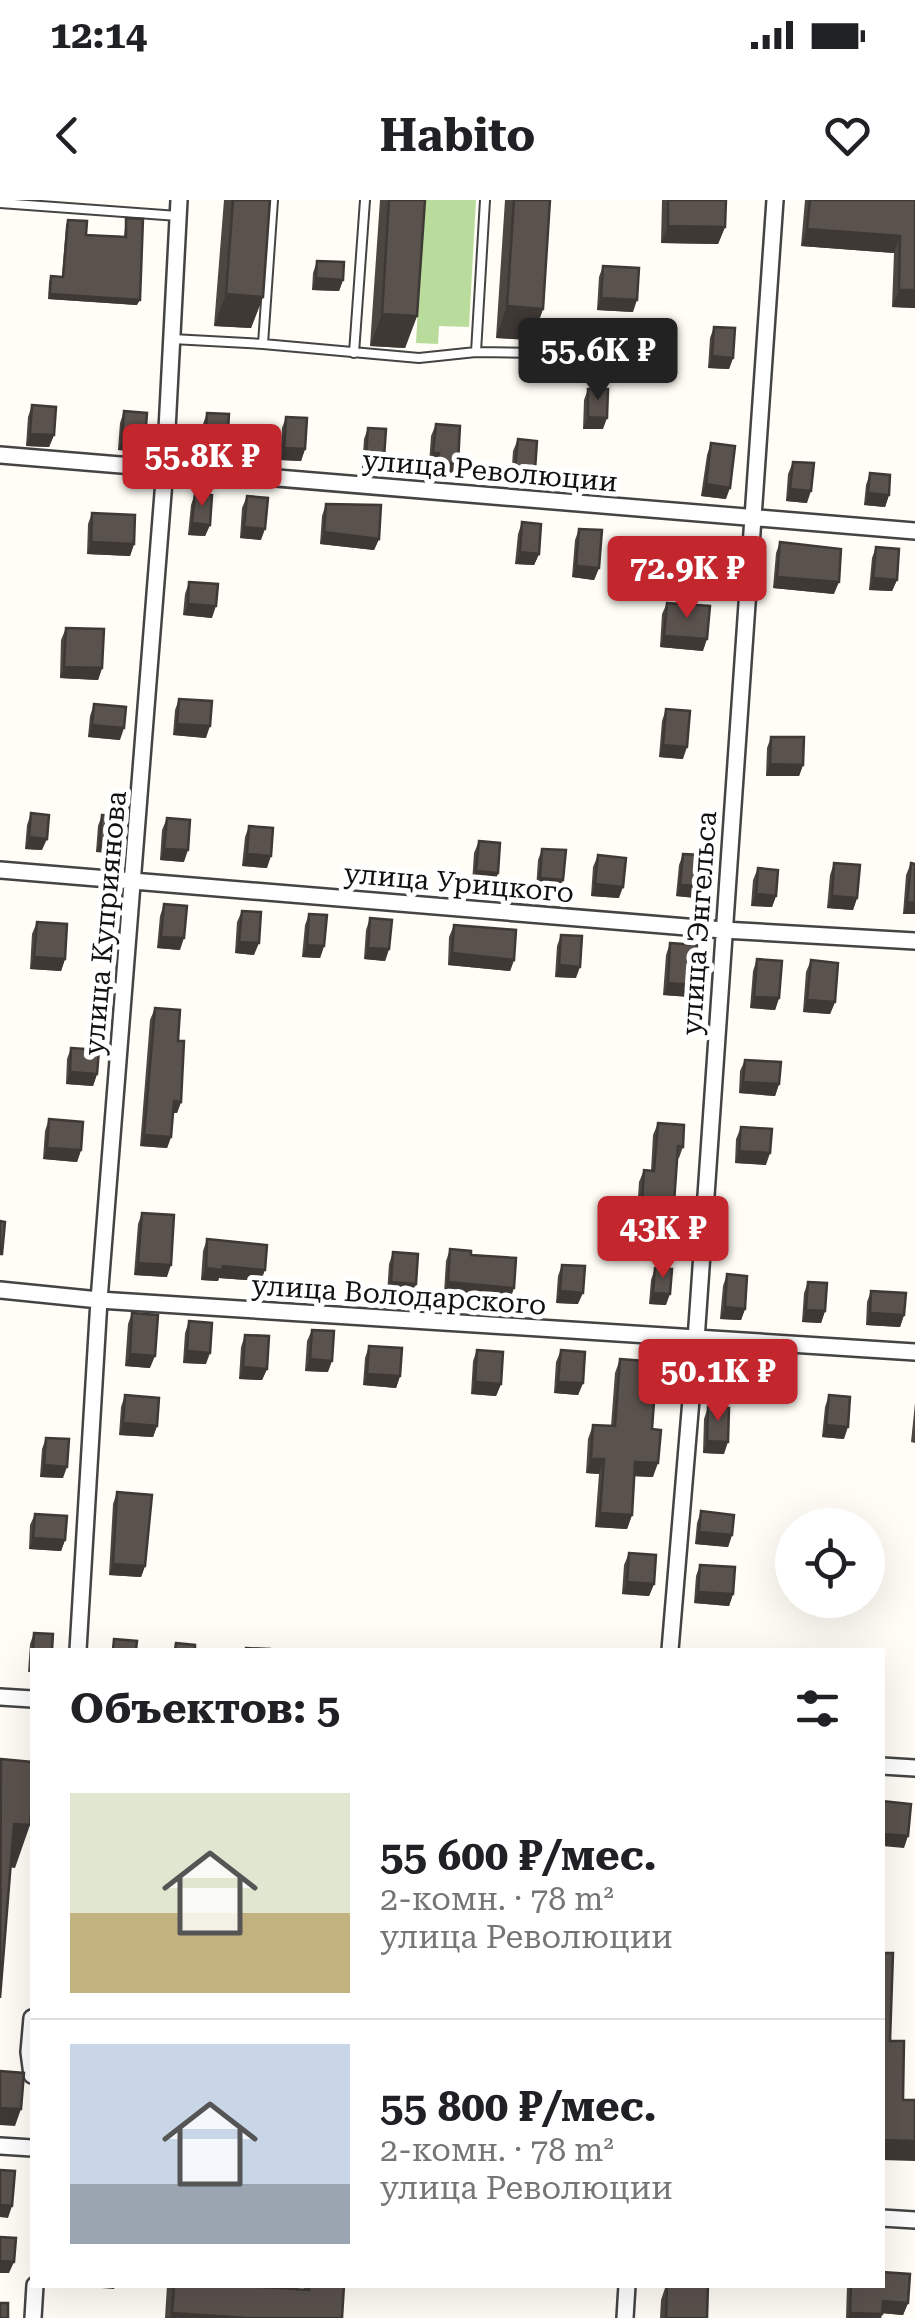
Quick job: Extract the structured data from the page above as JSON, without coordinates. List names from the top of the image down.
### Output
{
  "streets": {
    "street": [
      "улица Революции",
      "улица Урицкого",
      "улица Куприянова",
      "улица Энгельса",
      "улица Володарского"
    ]
  },
  "crossings": [
    ["улица Революции", "улица Куприянова"],
    ["улица Революции", "улица Энгельса"],
    ["улица Урицкого", "улица Куприянова"],
    ["улица Урицкого", "улица Энгельса"],
    ["улица Куприянова", "улица Володарского"],
    ["улица Энгельса", "улица Володарского"]
  ],
  "page": {
    "status": "12:14",
    "header": "Habito",
    "price": [
      "55.6K ₽",
      "55.8K ₽",
      "72.9K ₽",
      "43K ₽",
      "50.1K ₽"
    ],
    "heading": "Объектов: 5",
    "list": [
      {
        "name": "55 600 ₽/мес.",
        "note": "2-комн. · 78 m² · улица Революции"
      },
      {
        "name": "55 800 ₽/мес.",
        "note": "2-комн. · 78 m² · улица Революции"
      }
    ]
  }
}
